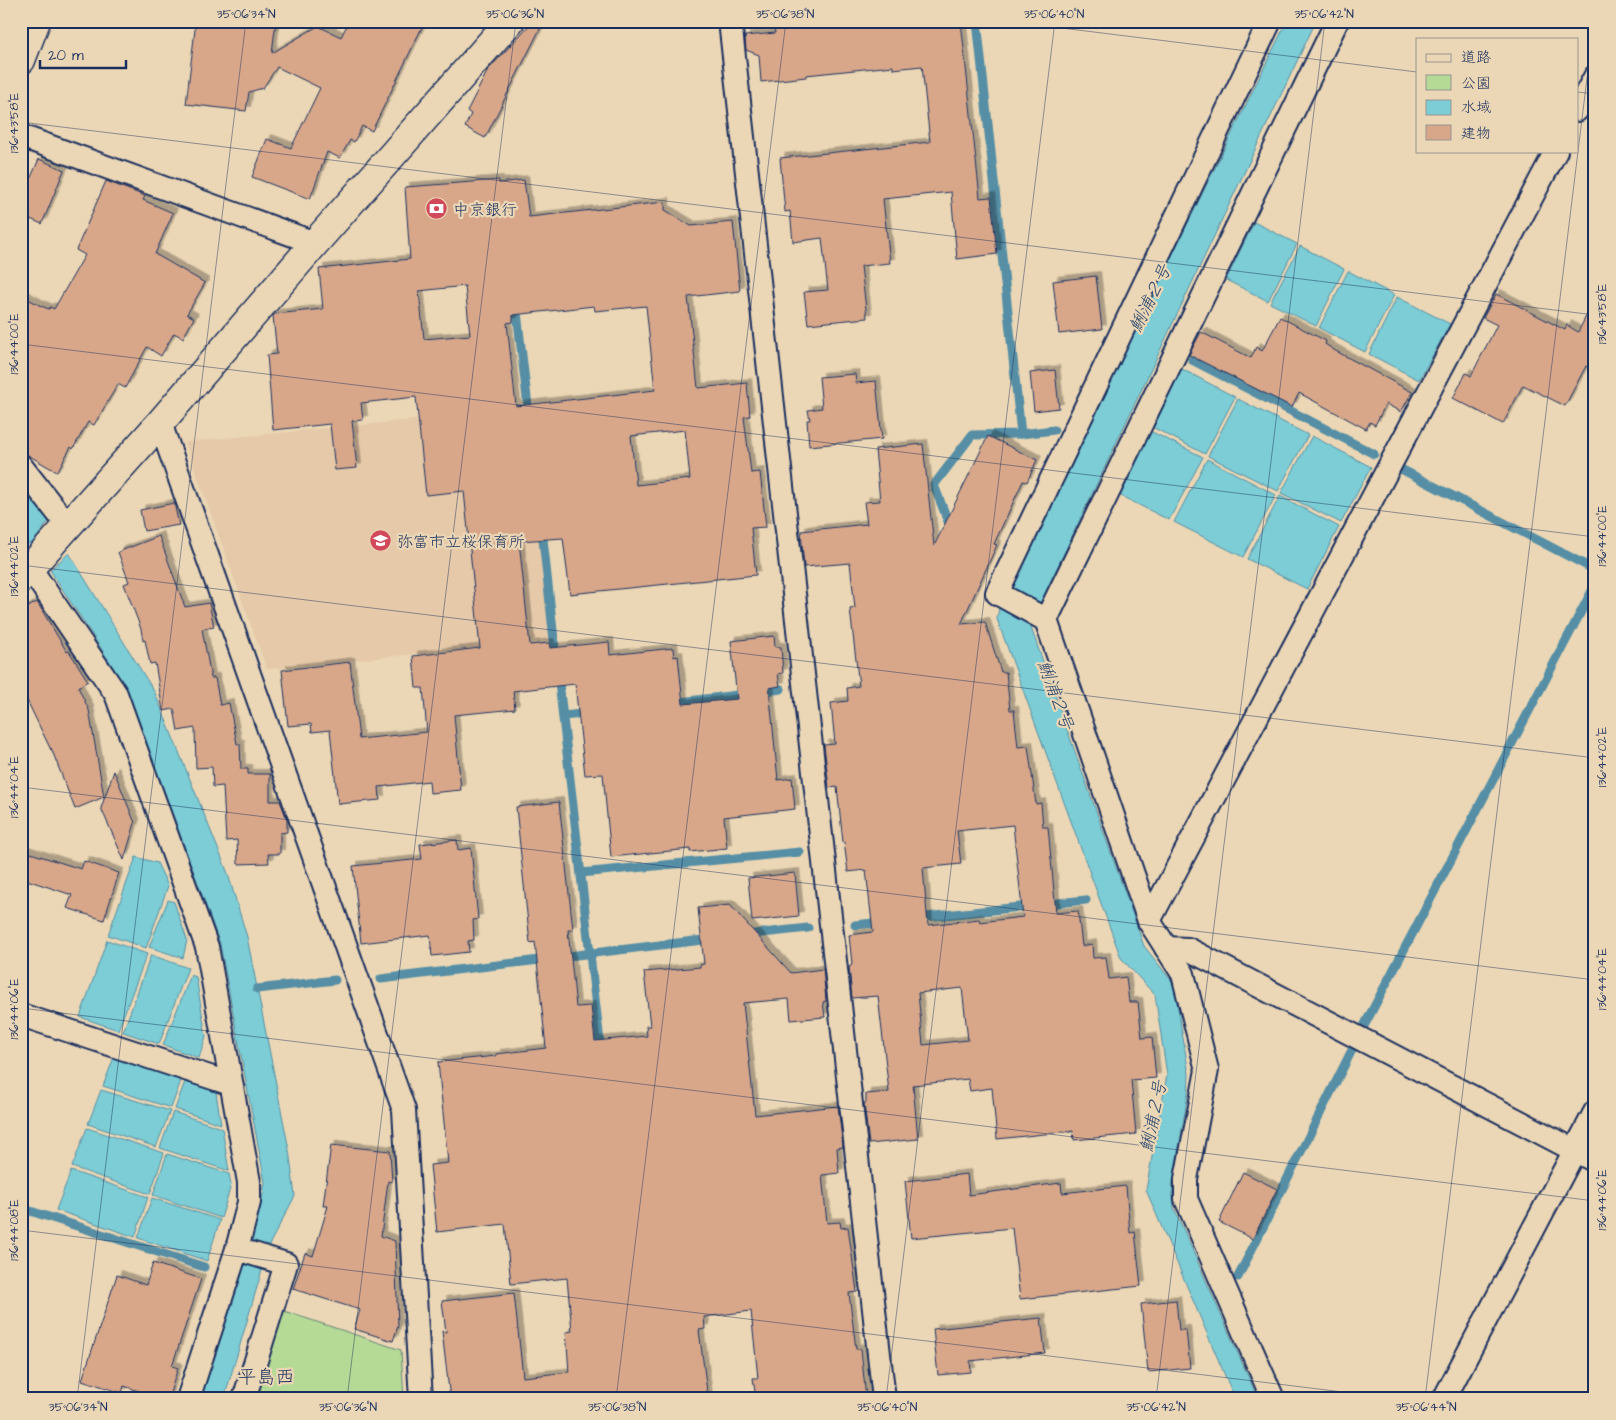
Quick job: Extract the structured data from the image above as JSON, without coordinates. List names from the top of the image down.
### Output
{
  "districts": ["平島西"],
  "water": ["鯏浦２号"],
  "places": {
    "bank": ["中京銀行"],
    "school or university": ["弥富市立桜保育所"]
  },
  "legend": [
    "道路",
    "公園",
    "水域",
    "建物"
  ],
  "scale_bar": "20 m",
  "coordinates": [
    "35°06'34\"N",
    "35°06'36\"N",
    "35°06'38\"N",
    "35°06'40\"N",
    "35°06'42\"N",
    "136°43'58\"E",
    "136°44'00\"E",
    "136°44'02\"E",
    "136°44'04\"E",
    "136°44'06\"E",
    "136°44'08\"E",
    "35°06'44\"N"
  ]
}
